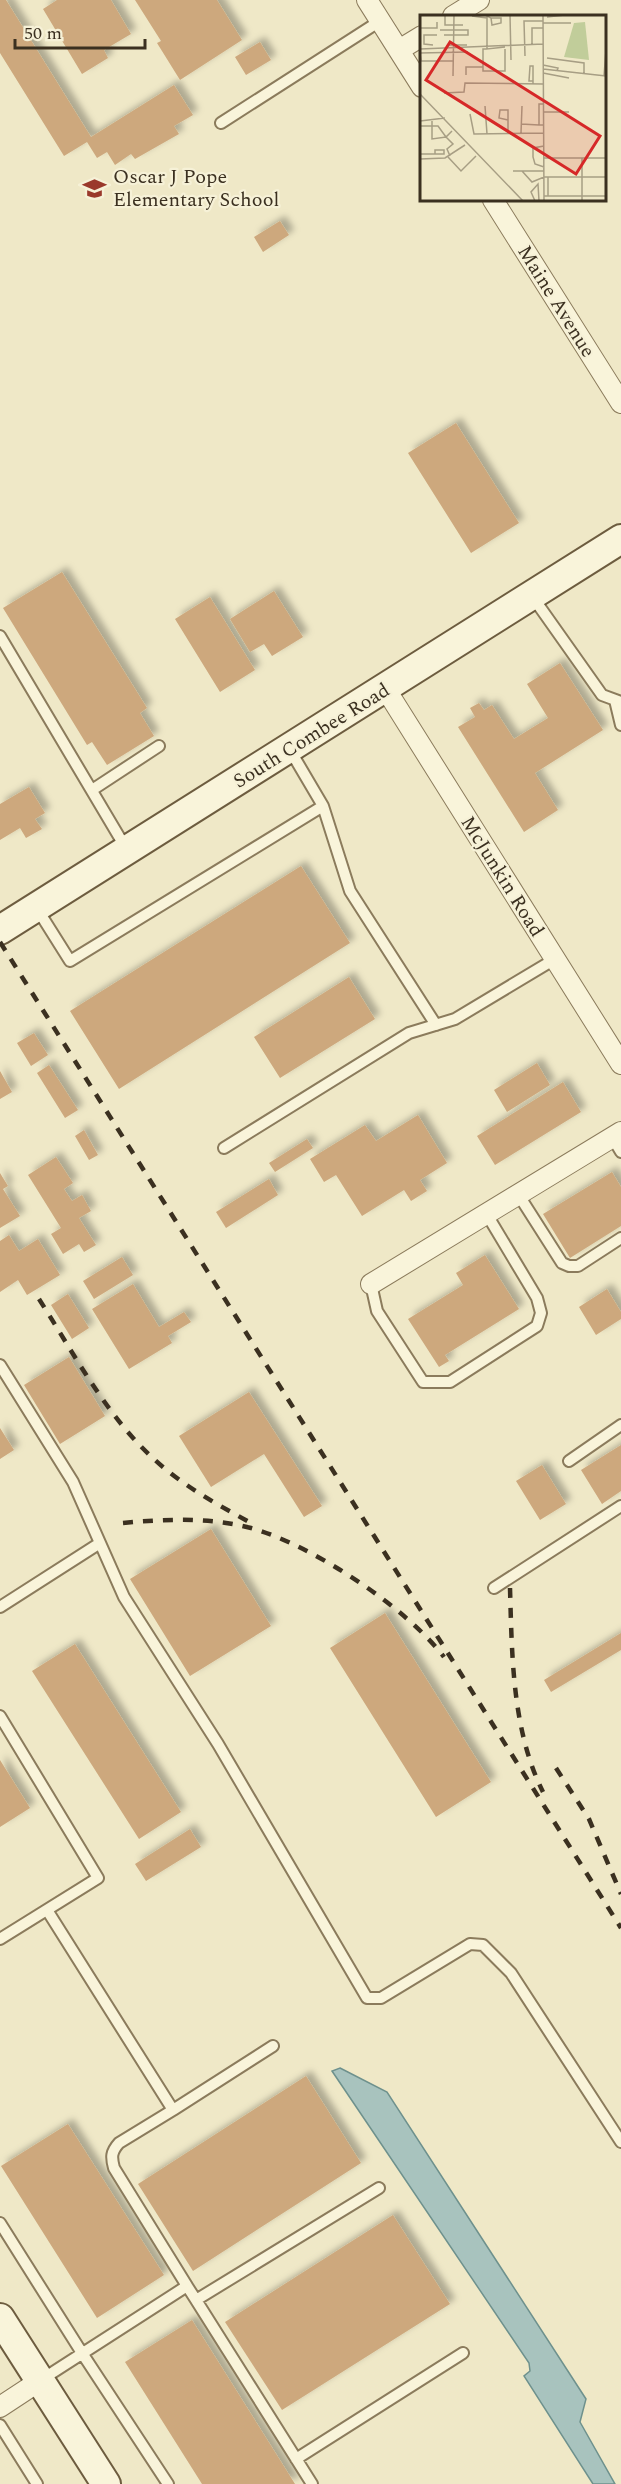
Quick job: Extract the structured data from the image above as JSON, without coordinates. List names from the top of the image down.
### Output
{
  "streets": {
    "main road": ["South Combee Road"],
    "street": ["Maine Avenue", "McJunkin Road"]
  },
  "crossings": [
    ["South Combee Road", "McJunkin Road"]
  ],
  "places": {
    "school or university": ["Oscar J Pope Elementary School"]
  },
  "scale_bar": "50 m"
}
